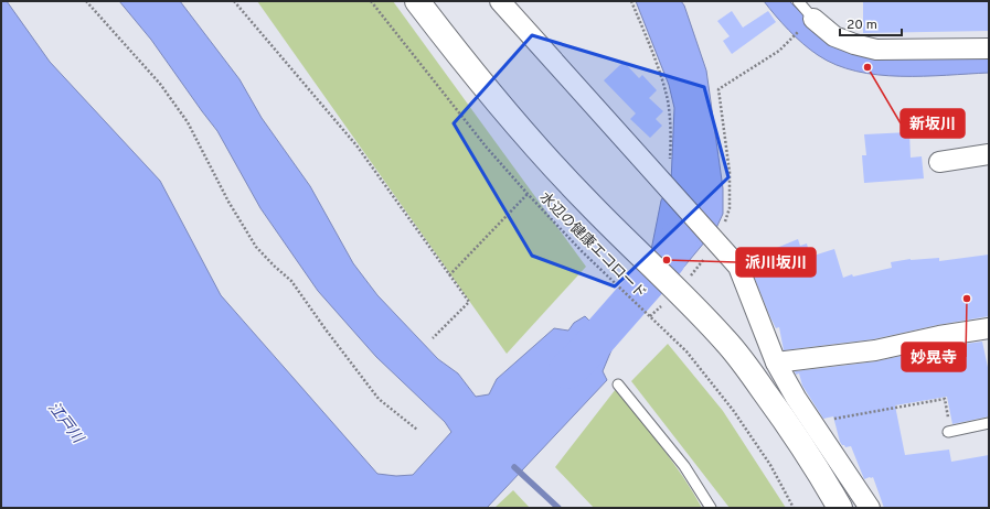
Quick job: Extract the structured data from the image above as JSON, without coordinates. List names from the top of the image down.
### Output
{
  "streets": {
    "path": ["水辺の健康エコロード"]
  },
  "water": ["江戸川"],
  "places": ["新坂川", "派川坂川", "妙晃寺"],
  "scale_bar": "20 m"
}
